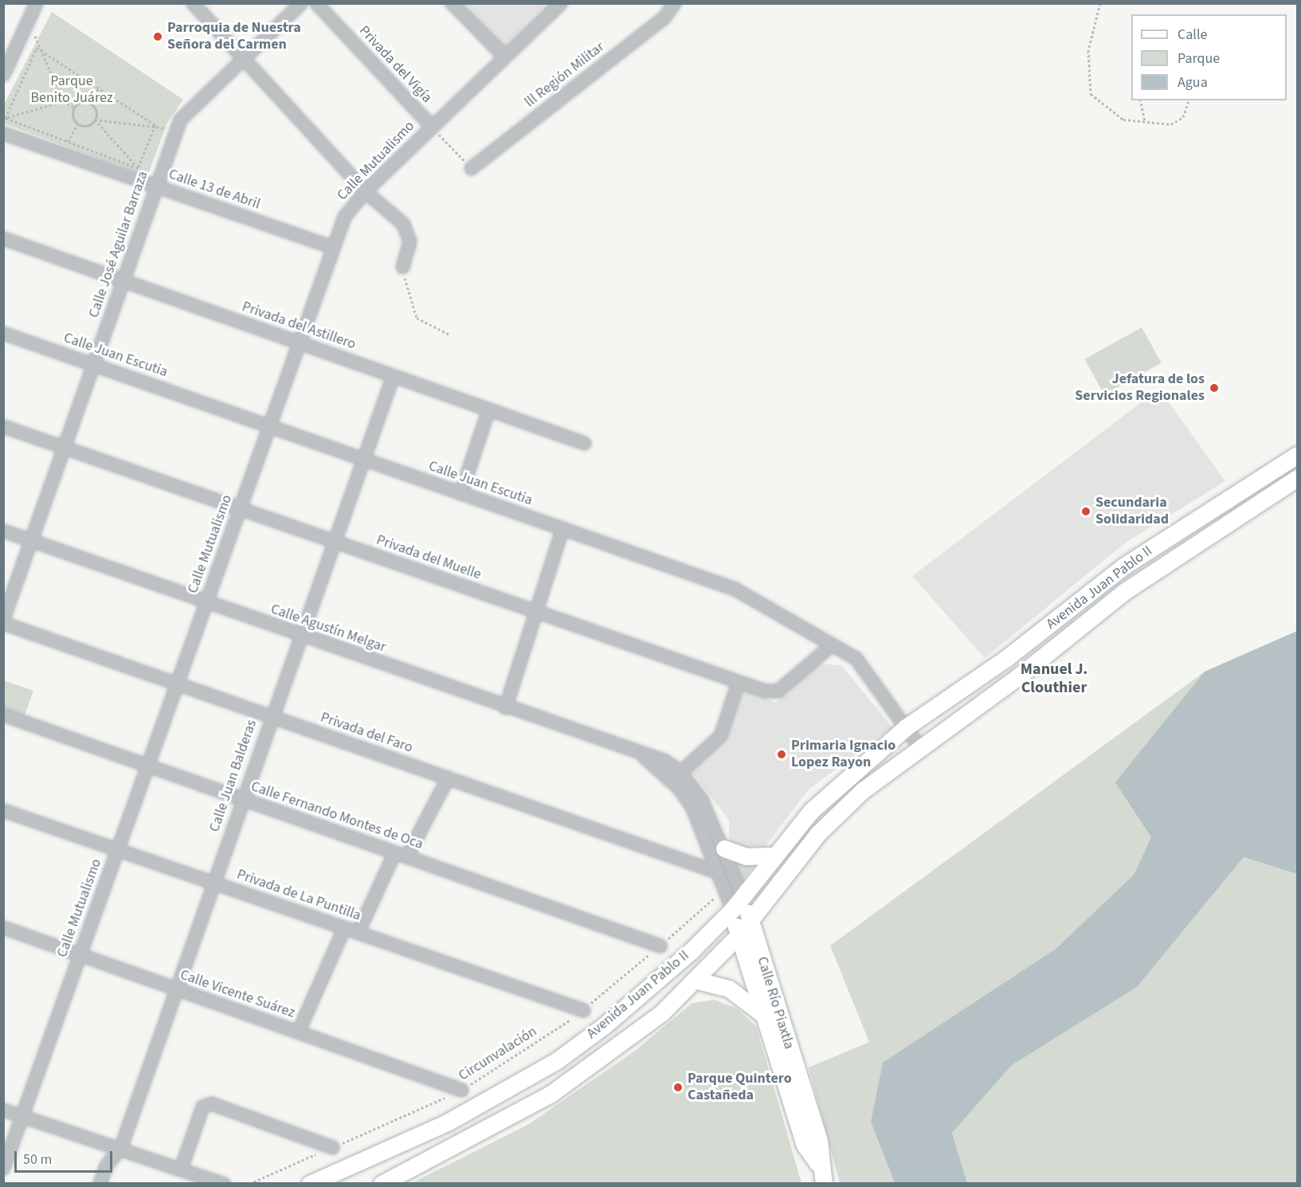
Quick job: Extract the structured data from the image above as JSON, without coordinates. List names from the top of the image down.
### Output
{
  "streets": {
    "main road": ["Avenida Juan Pablo II", "Calle Río Piaxtla"],
    "street": [
      "Privada del Vigía",
      "lll Región Militar",
      "Calle Mutualismo",
      "Calle 13 de Abril",
      "Calle José Aguilar Barraza",
      "Privada del Astillero",
      "Calle Juan Escutia",
      "Privada del Muelle",
      "Calle Agustín Melgar",
      "Privada del Faro",
      "Calle Juan Balderas",
      "Calle Fernando Montes de Oca",
      "Privada de La Puntilla",
      "Calle Vicente Suárez"
    ],
    "path": ["Circunvalación"]
  },
  "crossings": [
    ["Privada del Vigía", "Calle Mutualismo"],
    ["Calle Mutualismo", "Calle 13 de Abril"],
    ["Calle Mutualismo", "Privada del Astillero"],
    ["Calle Mutualismo", "Calle Juan Escutia"],
    ["Calle Mutualismo", "Privada del Muelle"],
    ["Calle Mutualismo", "Calle Agustín Melgar"],
    ["Calle Mutualismo", "Privada del Faro"],
    ["Calle Mutualismo", "Calle Fernando Montes de Oca"],
    ["Calle Mutualismo", "Privada de La Puntilla"],
    ["Calle Mutualismo", "Calle Vicente Suárez"],
    ["Calle 13 de Abril", "Calle José Aguilar Barraza"],
    ["Calle José Aguilar Barraza", "Privada del Astillero"],
    ["Calle José Aguilar Barraza", "Calle Juan Escutia"],
    ["Calle José Aguilar Barraza", "Privada del Muelle"],
    ["Calle José Aguilar Barraza", "Calle Agustín Melgar"],
    ["Privada del Astillero", "Calle Juan Balderas"],
    ["Calle Juan Escutia", "Privada del Muelle"],
    ["Calle Juan Escutia", "Avenida Juan Pablo II"],
    ["Calle Juan Escutia", "Calle Juan Balderas"],
    ["Privada del Muelle", "Calle Juan Balderas"],
    ["Avenida Juan Pablo II", "Calle Agustín Melgar"],
    ["Avenida Juan Pablo II", "Calle Río Piaxtla"],
    ["Calle Agustín Melgar", "Privada del Faro"],
    ["Calle Agustín Melgar", "Calle Juan Balderas"],
    ["Calle Agustín Melgar", "Calle Río Piaxtla"],
    ["Calle Agustín Melgar", "Circunvalación"],
    ["Privada del Faro", "Calle Juan Balderas"],
    ["Calle Juan Balderas", "Calle Fernando Montes de Oca"],
    ["Calle Juan Balderas", "Privada de La Puntilla"],
    ["Calle Juan Balderas", "Calle Vicente Suárez"],
    ["Calle Fernando Montes de Oca", "Circunvalación"],
    ["Privada de La Puntilla", "Circunvalación"],
    ["Calle Vicente Suárez", "Circunvalación"]
  ],
  "districts": ["Manuel J. Clouthier"],
  "parks": ["Parque Benito Juárez"],
  "places": [
    "Parroquia de Nuestra Señora del Carmen",
    "Jefatura de los Servicios Regionales",
    "Secundaria Solidaridad",
    "Primaria Ignacio Lopez Rayon",
    "Parque Quintero Castañeda"
  ],
  "legend": ["Calle", "Parque", "Agua"],
  "scale_bar": "50 m"
}
